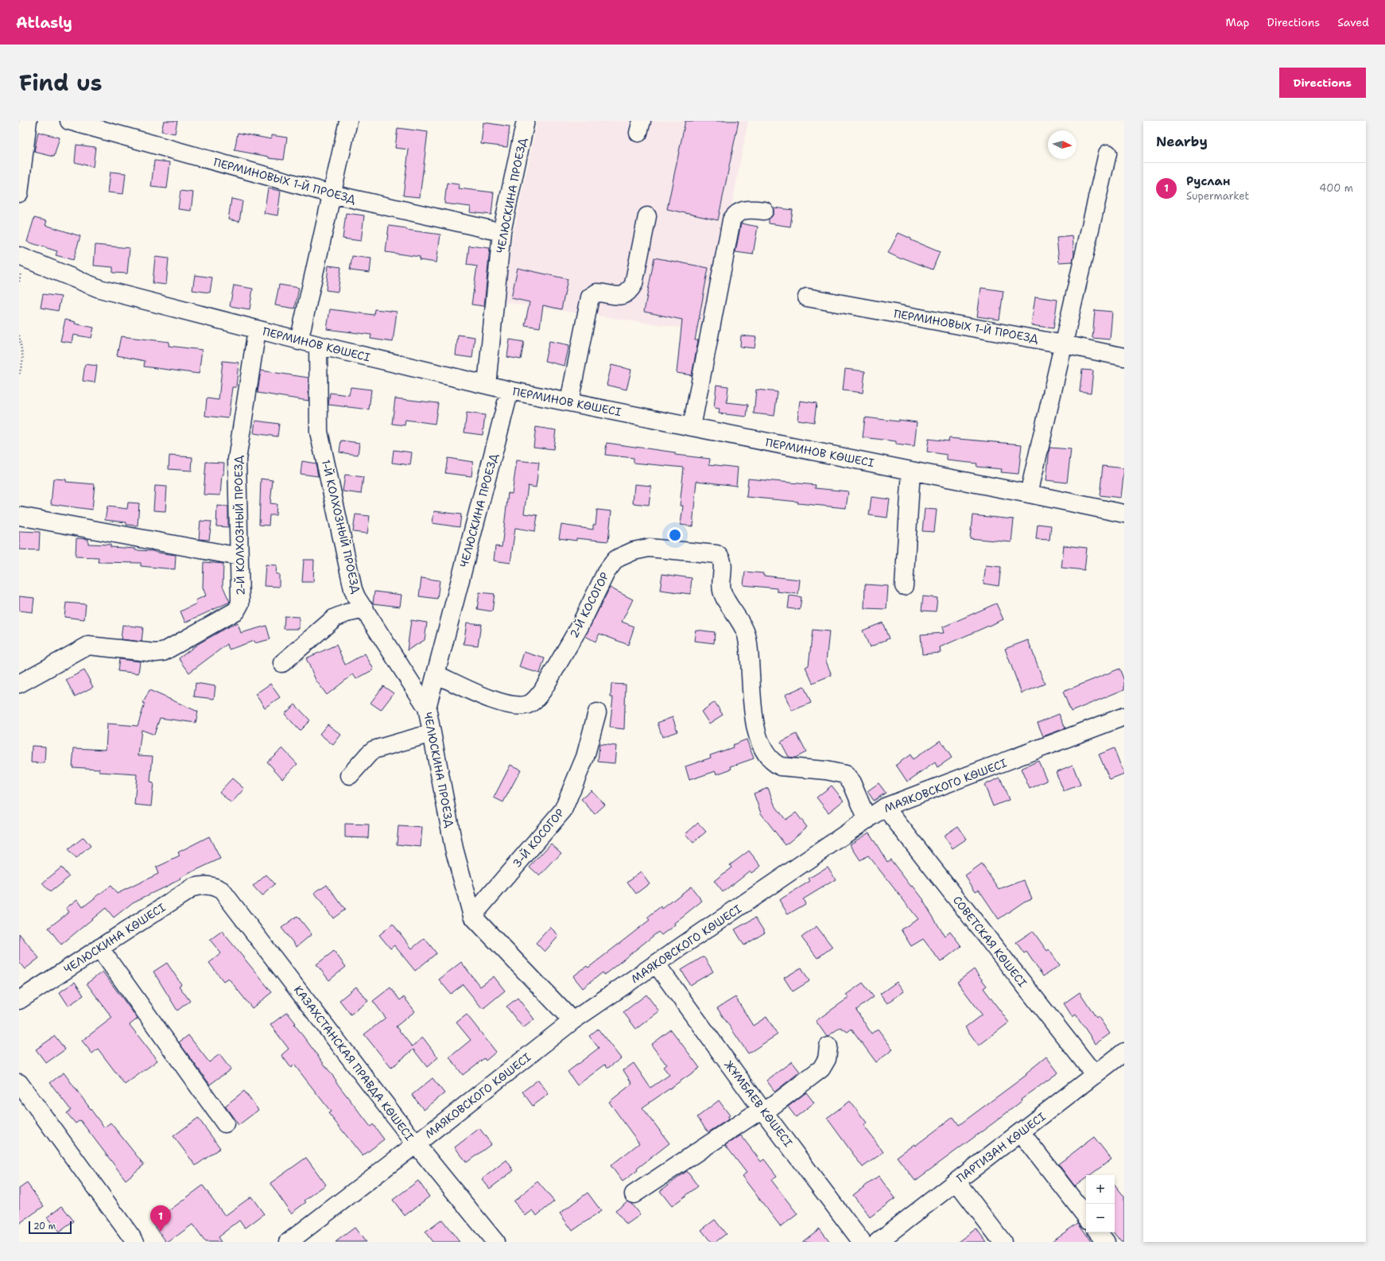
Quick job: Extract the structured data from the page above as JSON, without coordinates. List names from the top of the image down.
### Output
{
  "streets": {
    "street": [
      "ПЕРМИНОВЫХ 1-Й ПРОЕЗД",
      "ЧЕЛЮСКИНА ПРОЕЗД",
      "ПЕРМИНОВ КӨШЕСІ",
      "2-Й КОЛХОЗНЫЙ ПРОЕЗД",
      "1-Й КОЛХОЗНЫЙ ПРОЕЗД",
      "2-Й КОСОГОР",
      "МАЯКОВСКОГО КӨШЕСІ",
      "3-Й КОСОГОР",
      "ЧЕЛЮСКИНА КӨШЕСІ",
      "СОВЕТСКАЯ КӨШЕСІ",
      "КАЗАХСТАНСКАЯ ПРАВДА КӨШЕСІ",
      "ЖҰМБАЕВ КӨШЕСІ",
      "ПАРТИЗАН КӨШЕСІ"
    ]
  },
  "crossings": [
    ["ПЕРМИНОВЫХ 1-Й ПРОЕЗД", "ЧЕЛЮСКИНА ПРОЕЗД"],
    ["ЧЕЛЮСКИНА ПРОЕЗД", "ПЕРМИНОВ КӨШЕСІ"],
    ["ЧЕЛЮСКИНА ПРОЕЗД", "1-Й КОЛХОЗНЫЙ ПРОЕЗД"],
    ["ЧЕЛЮСКИНА ПРОЕЗД", "2-Й КОСОГОР"],
    ["ЧЕЛЮСКИНА ПРОЕЗД", "МАЯКОВСКОГО КӨШЕСІ"],
    ["ЧЕЛЮСКИНА ПРОЕЗД", "3-Й КОСОГОР"],
    ["ПЕРМИНОВ КӨШЕСІ", "2-Й КОЛХОЗНЫЙ ПРОЕЗД"],
    ["ПЕРМИНОВ КӨШЕСІ", "1-Й КОЛХОЗНЫЙ ПРОЕЗД"],
    ["2-Й КОСОГОР", "МАЯКОВСКОГО КӨШЕСІ"],
    ["МАЯКОВСКОГО КӨШЕСІ", "СОВЕТСКАЯ КӨШЕСІ"],
    ["МАЯКОВСКОГО КӨШЕСІ", "КАЗАХСТАНСКАЯ ПРАВДА КӨШЕСІ"],
    ["МАЯКОВСКОГО КӨШЕСІ", "ЖҰМБАЕВ КӨШЕСІ"],
    ["ЧЕЛЮСКИНА КӨШЕСІ", "КАЗАХСТАНСКАЯ ПРАВДА КӨШЕСІ"],
    ["СОВЕТСКАЯ КӨШЕСІ", "ПАРТИЗАН КӨШЕСІ"]
  ],
  "scale_bar": "20 m",
  "north": "right",
  "page": {
    "header": "Atlasly",
    "nav": ["Map", "Directions", "Saved"],
    "title": "Find us",
    "buttons": "Directions",
    "heading": "Nearby",
    "list": [
      {
        "mark": "1",
        "name": "Руслан",
        "note": "Supermarket",
        "value": "400 m"
      }
    ],
    "map_buttons": ["+", "−"],
    "pins": "1",
    "scale": "20 m"
  }
}
